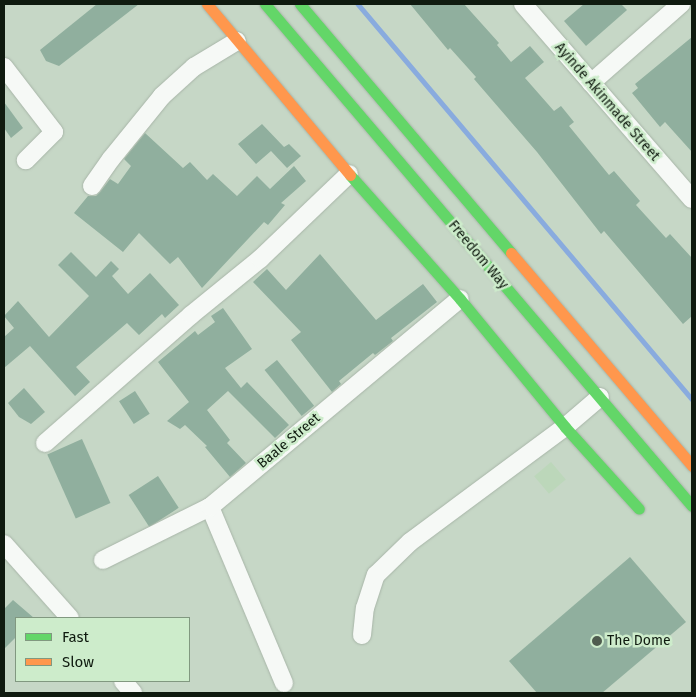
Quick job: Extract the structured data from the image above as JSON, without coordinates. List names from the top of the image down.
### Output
{
  "streets": {
    "main road": ["Freedom Way"],
    "street": ["Ayinde Akinmade Street", "Baale Street"]
  },
  "places": ["The Dome"],
  "legend": ["Fast", "Slow"]
}
